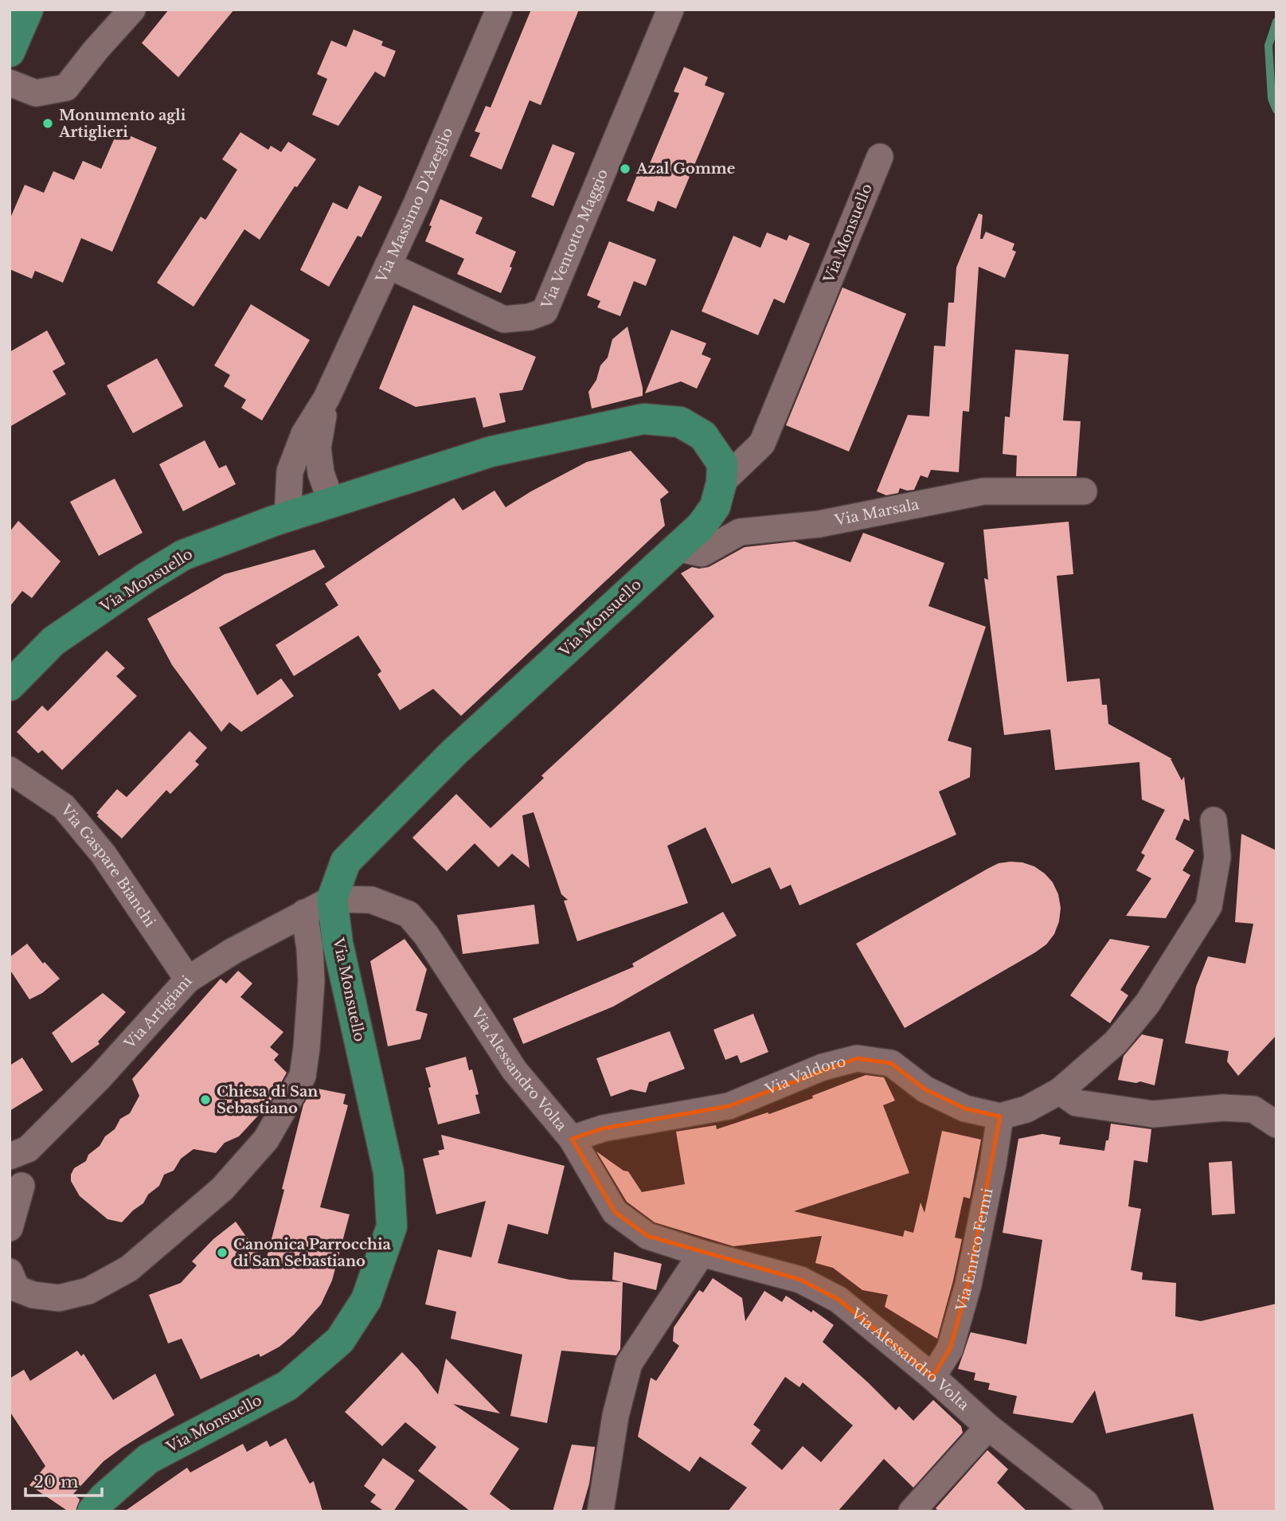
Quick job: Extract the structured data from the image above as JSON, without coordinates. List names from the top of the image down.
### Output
{
  "streets": {
    "main road": ["Via Monsuello"],
    "street": [
      "Via Massimo D'Azeglio",
      "Via Ventotto Maggio",
      "Via Marsala",
      "Via Gaspare Bianchi",
      "Via Artigiani",
      "Via Alessandro Volta",
      "Via Valdoro",
      "Via Enrico Fermi"
    ]
  },
  "crossings": [
    ["Via Massimo D'Azeglio", "Via Monsuello"],
    ["Via Massimo D'Azeglio", "Via Ventotto Maggio"],
    ["Via Monsuello", "Via Marsala"],
    ["Via Monsuello", "Via Artigiani"],
    ["Via Monsuello", "Via Alessandro Volta"],
    ["Via Gaspare Bianchi", "Via Artigiani"],
    ["Via Artigiani", "Via Alessandro Volta"],
    ["Via Alessandro Volta", "Via Valdoro"],
    ["Via Alessandro Volta", "Via Enrico Fermi"],
    ["Via Valdoro", "Via Enrico Fermi"]
  ],
  "places": [
    "Monumento agli Artiglieri",
    "Azal Gomme",
    "Chiesa di San Sebastiano",
    "Canonica Parrocchia di San Sebastiano"
  ],
  "scale_bar": "20 m"
}
